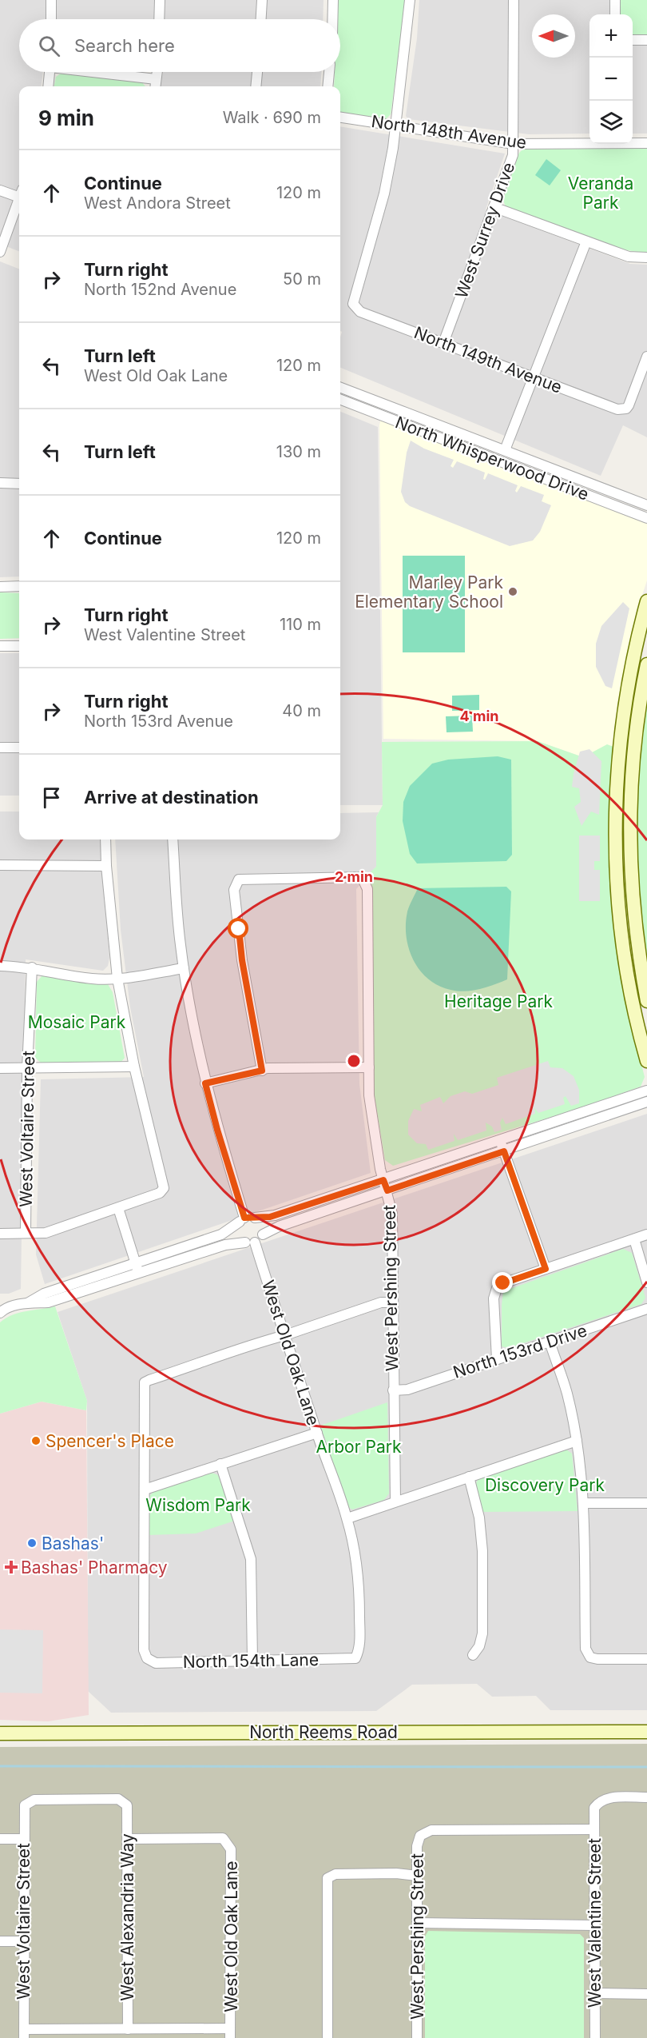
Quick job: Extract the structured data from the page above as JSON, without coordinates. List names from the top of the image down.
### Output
{
  "streets": {
    "street": [
      "North 148th Avenue",
      "West Surrey Drive",
      "North 149th Avenue",
      "North Whisperwood Drive",
      "West Voltaire Street",
      "West Pershing Street",
      "North 153rd Drive",
      "West Old Oak Lane",
      "North 154th Lane",
      "North Reems Road",
      "West Alexandria Way",
      "West Valentine Street"
    ]
  },
  "crossings": [
    ["North 148th Avenue", "West Surrey Drive"],
    ["North 148th Avenue", "North 149th Avenue"],
    ["West Surrey Drive", "North 149th Avenue"],
    ["West Voltaire Street", "West Alexandria Way"],
    ["West Pershing Street", "North 153rd Drive"],
    ["West Pershing Street", "West Valentine Street"],
    ["West Old Oak Lane", "North 154th Lane"],
    ["West Old Oak Lane", "West Alexandria Way"]
  ],
  "parks": [
    "Veranda Park",
    "Heritage Park",
    "Mosaic Park",
    "Arbor Park",
    "Discovery Park",
    "Wisdom Park"
  ],
  "places": {
    "other": ["Marley Park Elementary School", "Spencer's Place", "Bashas'"],
    "health": ["Bashas' Pharmacy"]
  },
  "north": "left",
  "page": {
    "map_buttons": ["+", "−"],
    "search": "Search here",
    "heading": ["9 min", "Walk · 690 m"],
    "list": [
      ["Continue", "West Andora Street", "120 m"],
      ["Turn right", "North 152nd Avenue", "50 m"],
      ["Turn left", "West Old Oak Lane", "120 m"],
      ["Turn left", "130 m"],
      ["Continue", "120 m"],
      ["Turn right", "West Valentine Street", "110 m"],
      ["Turn right", "North 153rd Avenue", "40 m"],
      "Arrive at destination"
    ]
  },
  "rings": ["4 min", "2 min"]
}
